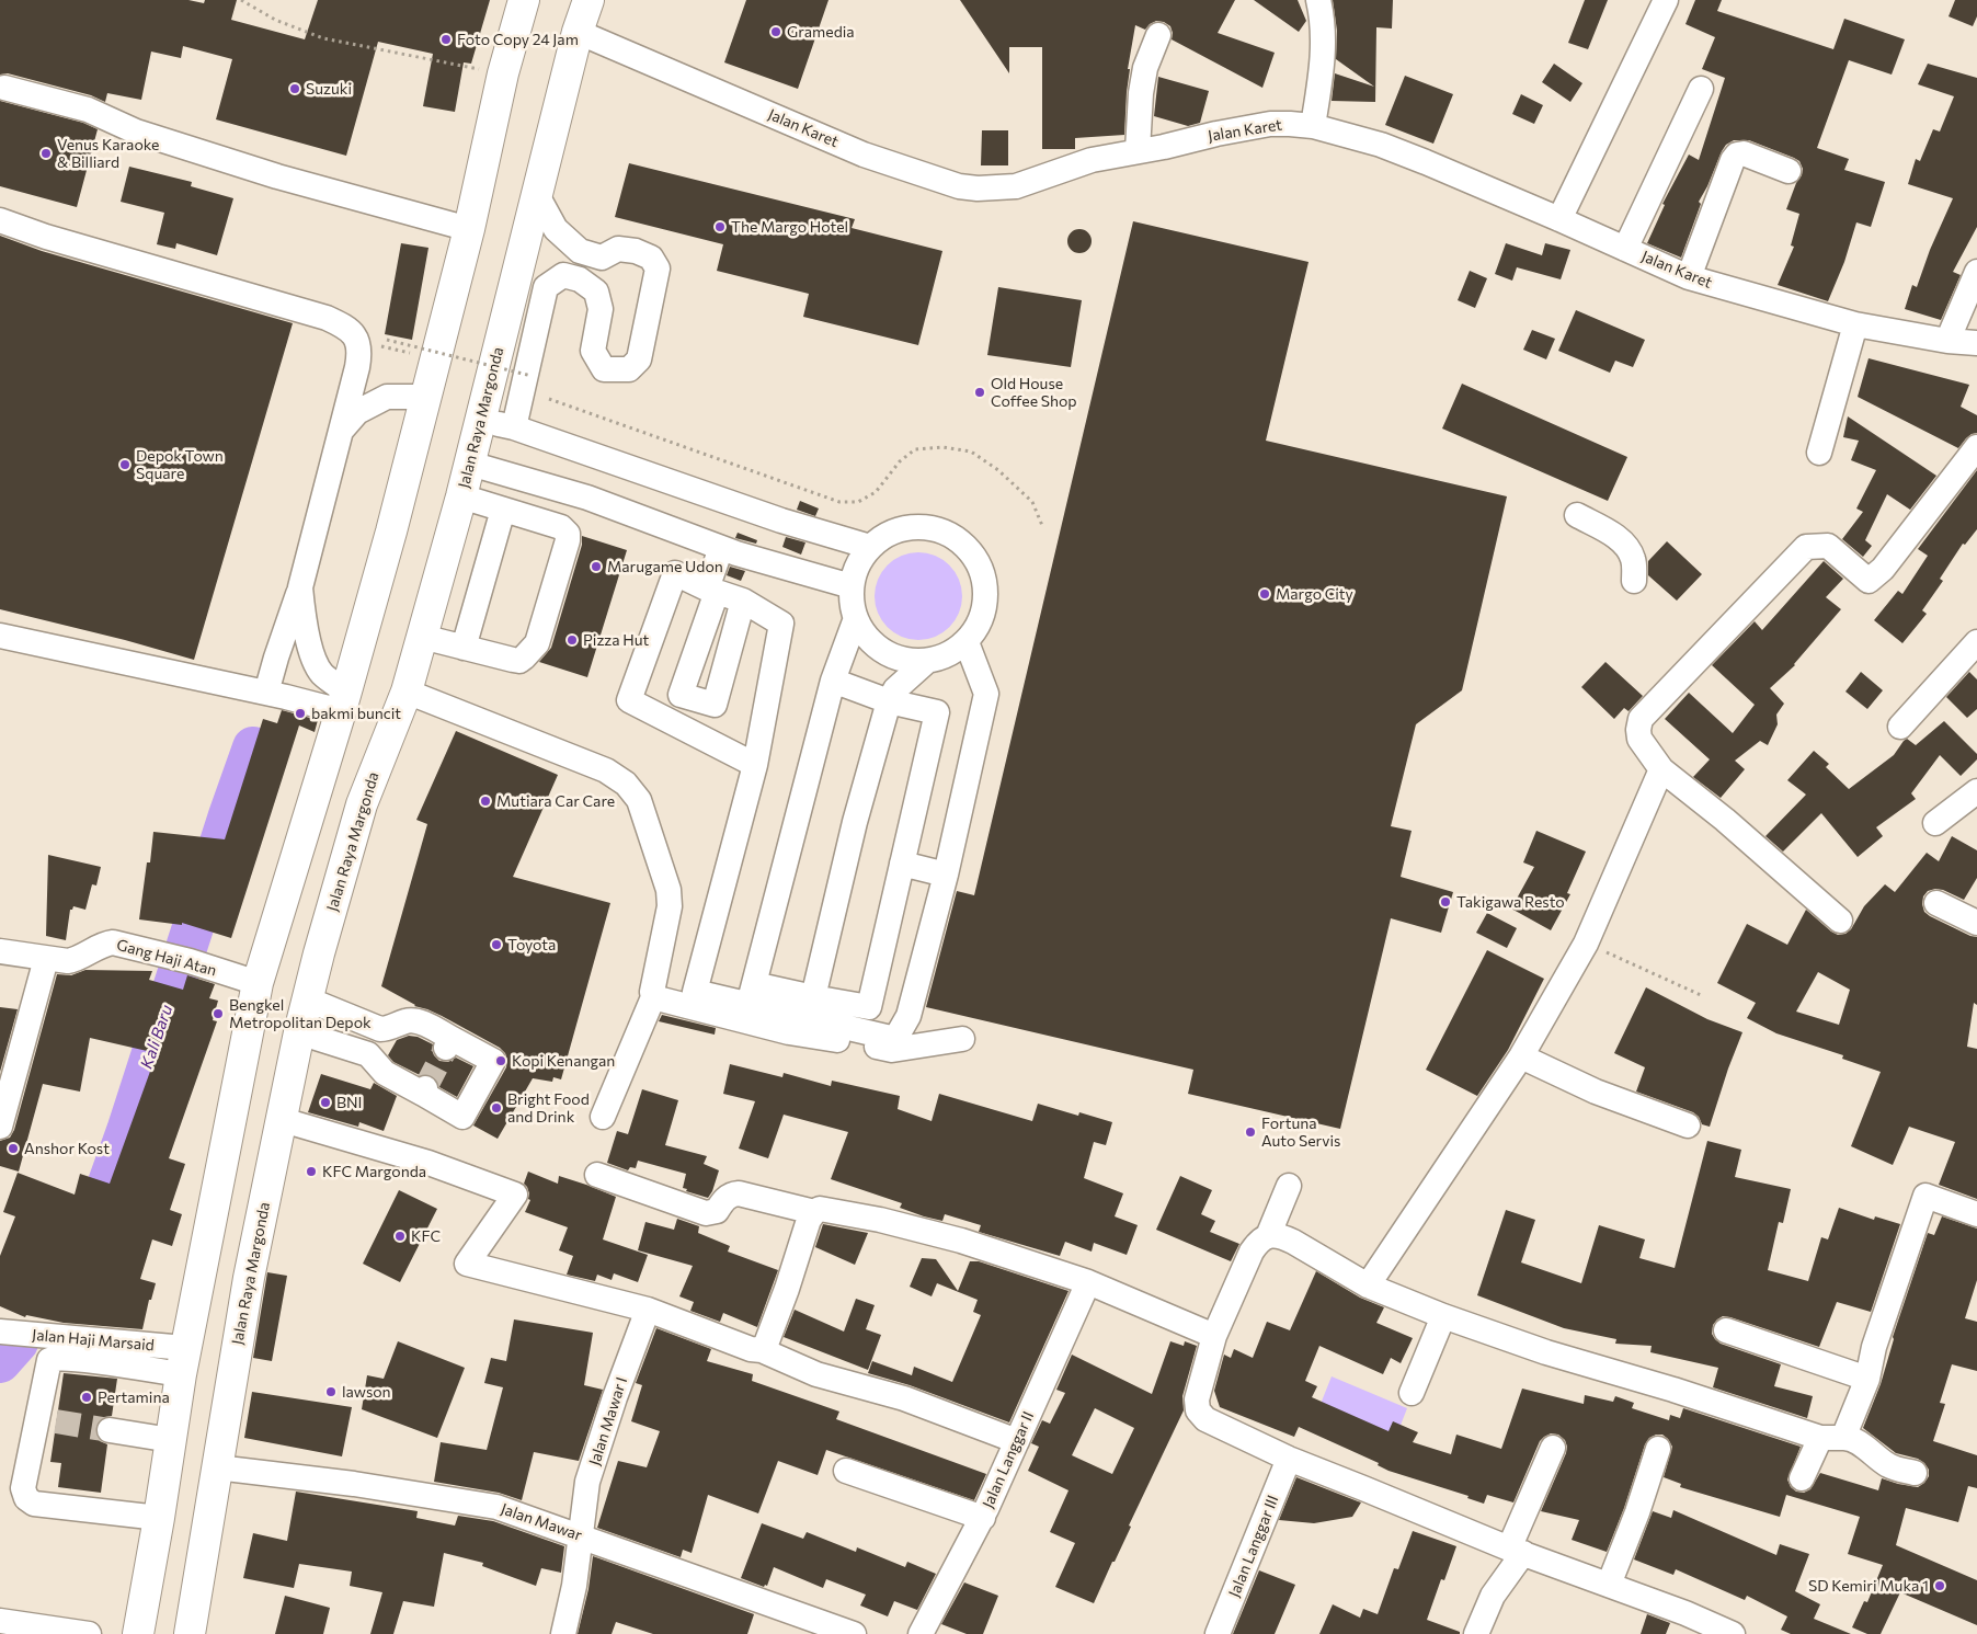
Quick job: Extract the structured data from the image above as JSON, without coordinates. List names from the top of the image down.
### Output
{
  "streets": {
    "main road": ["Jalan Raya Margonda"],
    "street": [
      "Jalan Karet",
      "Gang Haji Atan",
      "Jalan Haji Marsaid",
      "Jalan Mawar I",
      "Jalan Langgar II",
      "Jalan Mawar",
      "Jalan Langgar III"
    ]
  },
  "crossings": [
    ["Jalan Karet", "Jalan Raya Margonda"],
    ["Jalan Raya Margonda", "Jalan Mawar"],
    ["Jalan Mawar I", "Jalan Mawar"]
  ],
  "water": ["Kali Baru"],
  "places": [
    "Gramedia",
    "Foto Copy 24 Jam",
    "Suzuki",
    "Venus Karaoke & Billiard",
    "The Margo Hotel",
    "Old House Coffee Shop",
    "Depok Town Square",
    "Marugame Udon",
    "Margo City",
    "Pizza Hut",
    "bakmi buncit",
    "Mutiara Car Care",
    "Takigawa Resto",
    "Toyota",
    "Bengkel Metropolitan Depok",
    "Kopi Kenangan",
    "BNI",
    "Bright Food and Drink",
    "Fortuna Auto Servis",
    "Anshor Kost",
    "KFC Margonda",
    "KFC",
    "lawson",
    "Pertamina",
    "SD Kemiri Muka 1"
  ]
}
